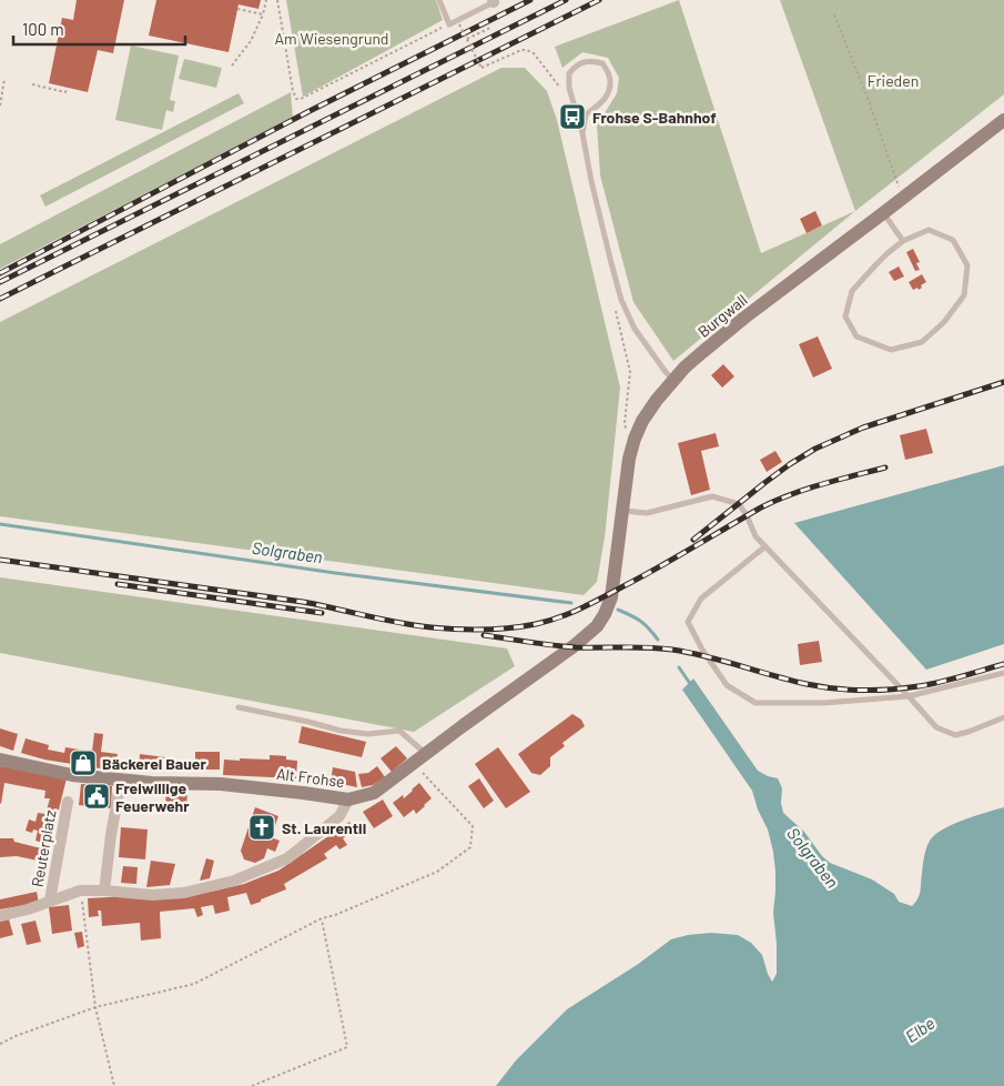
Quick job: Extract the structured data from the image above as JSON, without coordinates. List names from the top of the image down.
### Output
{
  "streets": {
    "street": ["Burgwall", "Alt Frohse", "Reuterplatz"]
  },
  "crossings": [
    ["Burgwall", "Alt Frohse"]
  ],
  "water": ["Solgraben", "Elbe"],
  "parks": ["Am Wiesengrund", "Frieden"],
  "places": {
    "bus stop": ["Frohse S-Bahnhof"],
    "shop": ["Bäckerei Bauer"],
    "public building": ["Freiwillige Feuerwehr"],
    "church": ["St. Laurentii"]
  },
  "scale_bar": "100 m"
}
